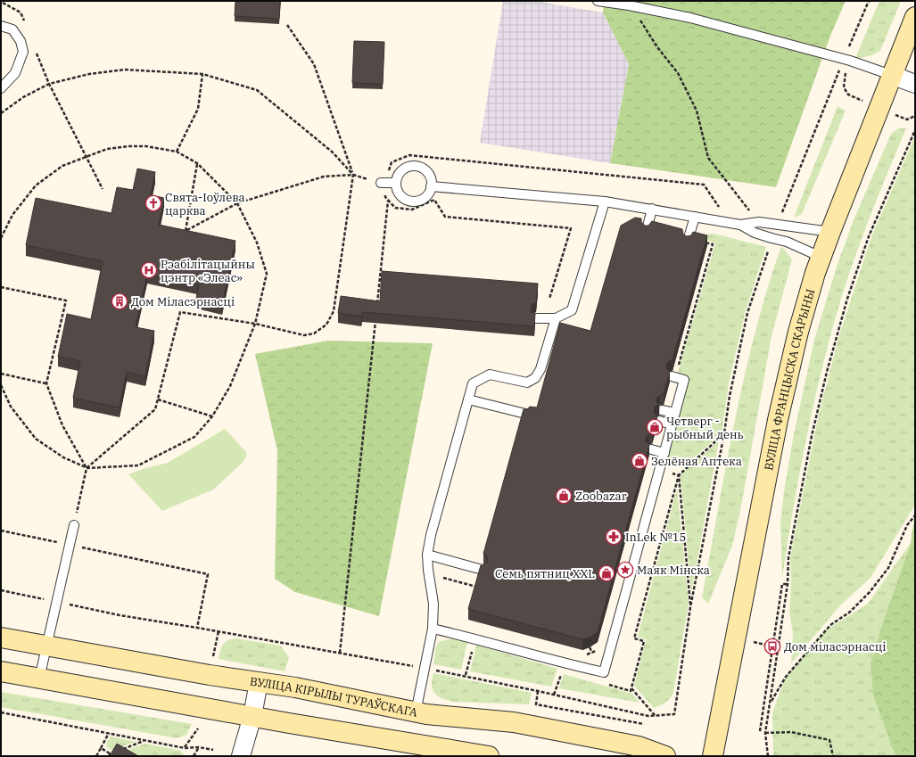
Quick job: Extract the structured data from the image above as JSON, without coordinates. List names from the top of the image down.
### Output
{
  "streets": {
    "main road": ["ВУЛІЦА ФРАНЦЫСКА СКАРЫНЫ", "ВУЛІЦА КІРЫЛЫ ТУРАЎСКАГА"]
  },
  "places": {
    "church": ["Свята-Іоўлева царква"],
    "hospital": ["Рэабілітацыйны цэнтр «Элеас»"],
    "building": ["Дом Міласэрнасці"],
    "shop": [
      "Четверг - рыбный день",
      "Зелёная Аптека",
      "Zoobazar",
      "Семь пятниц XXL"
    ],
    "pharmacy": ["InLek №15"],
    "place": ["Маяк Мінска"],
    "bus stop": ["Дом міласэрнасці"]
  }
}
